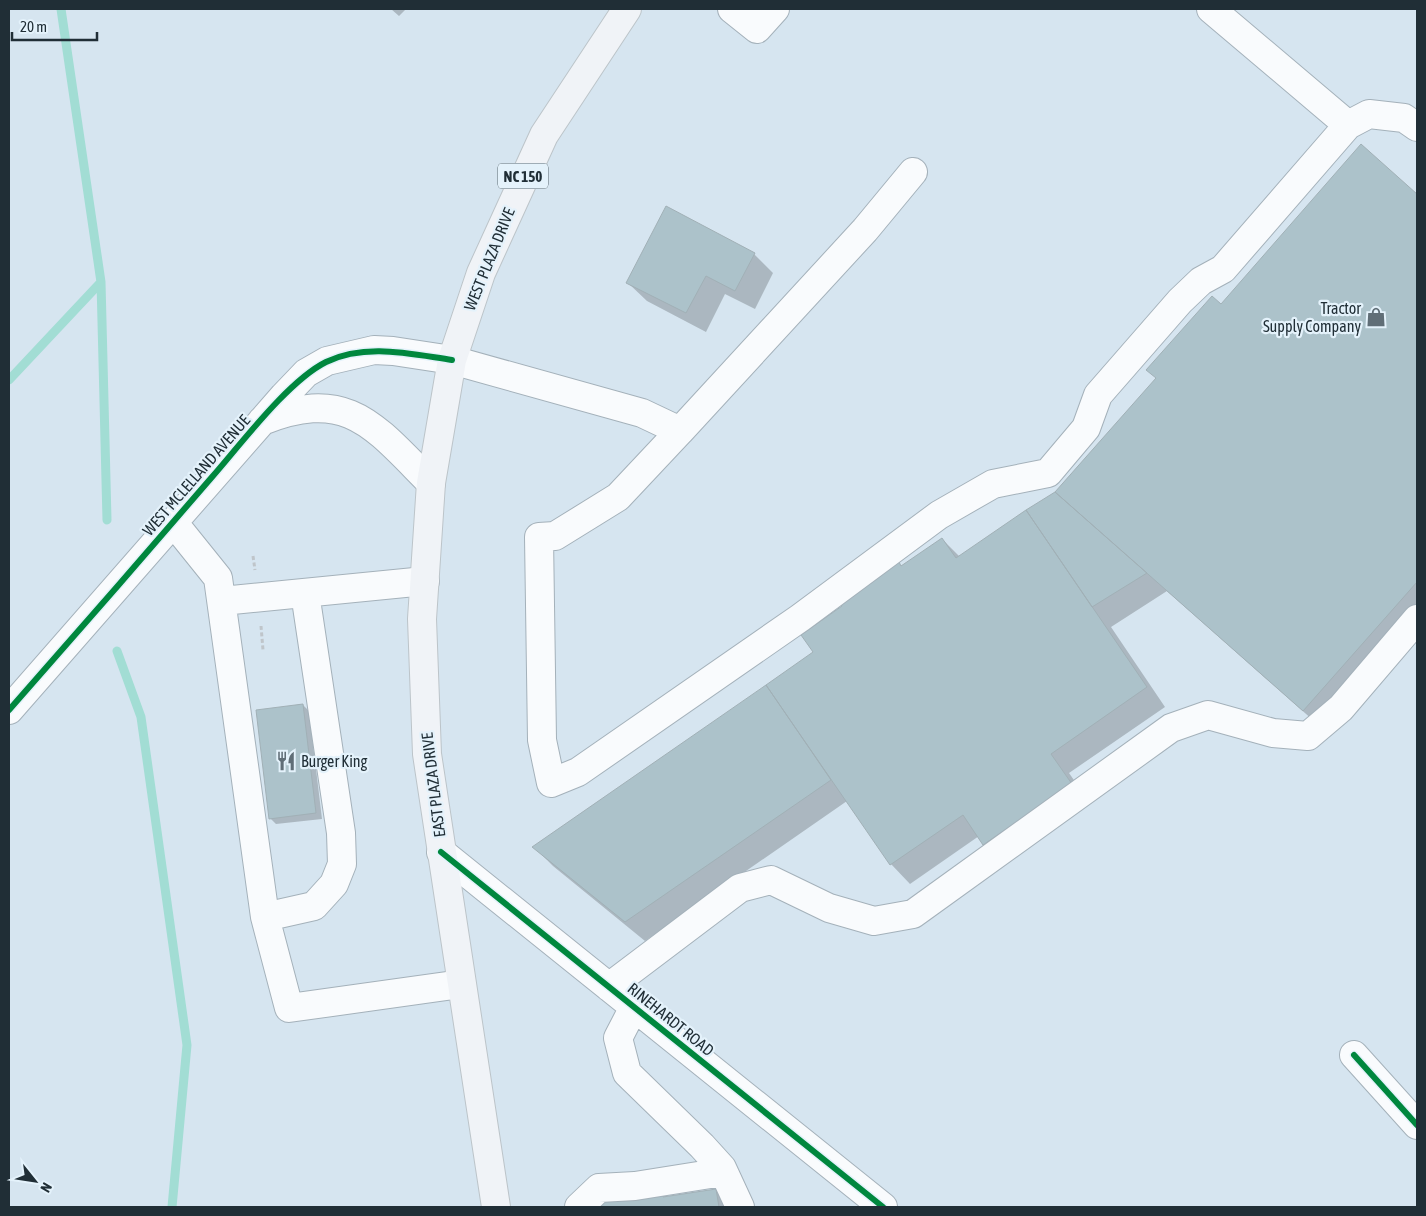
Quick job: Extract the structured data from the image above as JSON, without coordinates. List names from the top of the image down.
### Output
{
  "streets": {
    "main road": ["NC 150", "WEST PLAZA DRIVE", "EAST PLAZA DRIVE"],
    "street": ["WEST MCLELLAND AVENUE", "RINEHARDT ROAD"]
  },
  "crossings": [
    ["WEST PLAZA DRIVE", "WEST MCLELLAND AVENUE"],
    ["WEST PLAZA DRIVE", "EAST PLAZA DRIVE"],
    ["WEST MCLELLAND AVENUE", "EAST PLAZA DRIVE"],
    ["EAST PLAZA DRIVE", "RINEHARDT ROAD"]
  ],
  "places": {
    "shop": ["Tractor Supply Company"],
    "restaurant": ["Burger King"]
  },
  "scale_bar": "20 m",
  "north": "bottom right"
}
